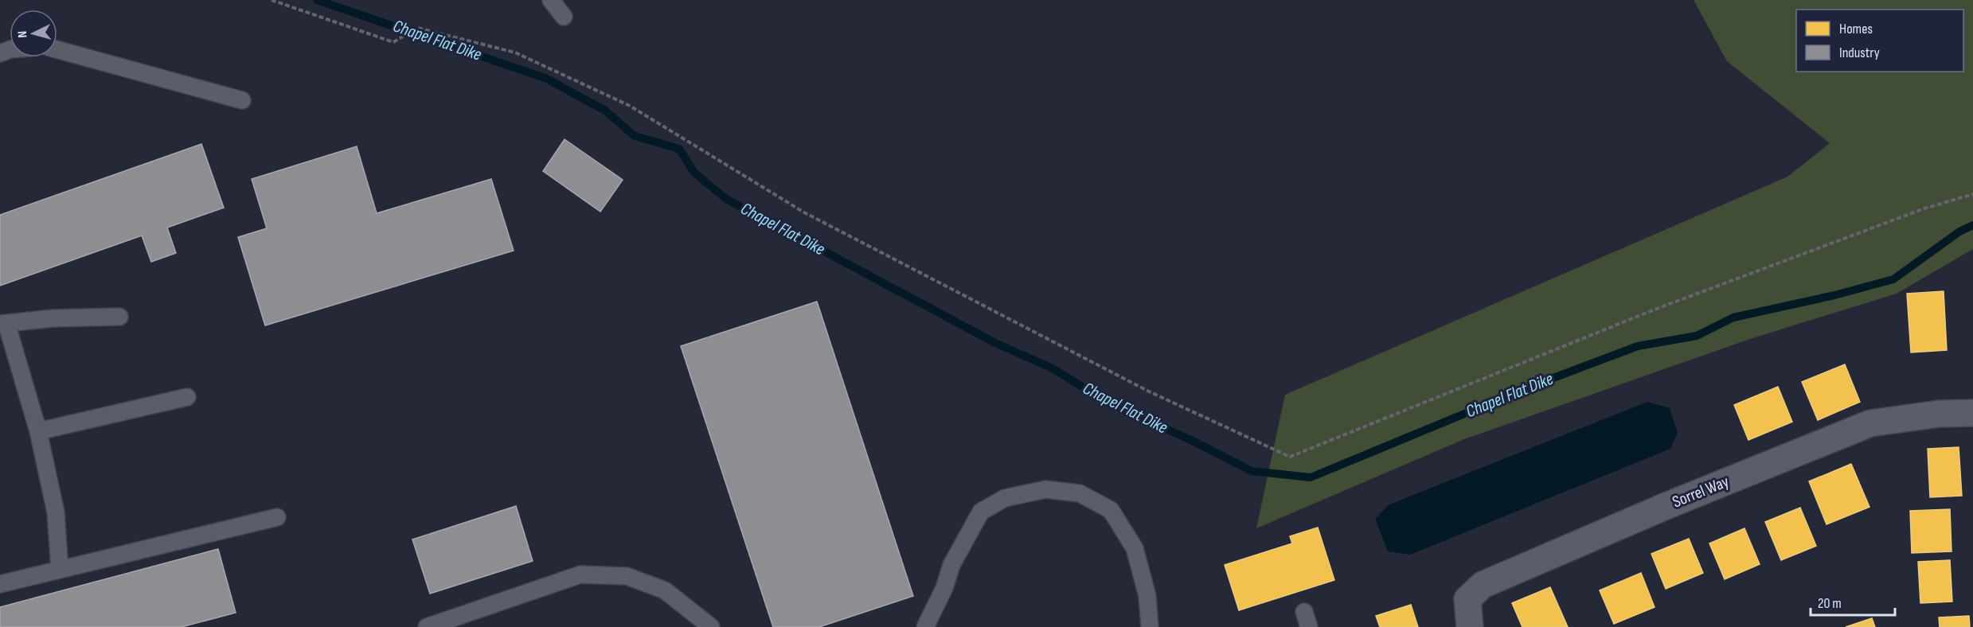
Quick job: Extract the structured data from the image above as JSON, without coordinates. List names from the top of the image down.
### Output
{
  "streets": {
    "street": ["Sorrel Way"]
  },
  "water": ["Chapel Flat Dike"],
  "legend": ["Homes", "Industry"],
  "scale_bar": "20 m",
  "north": "left"
}
